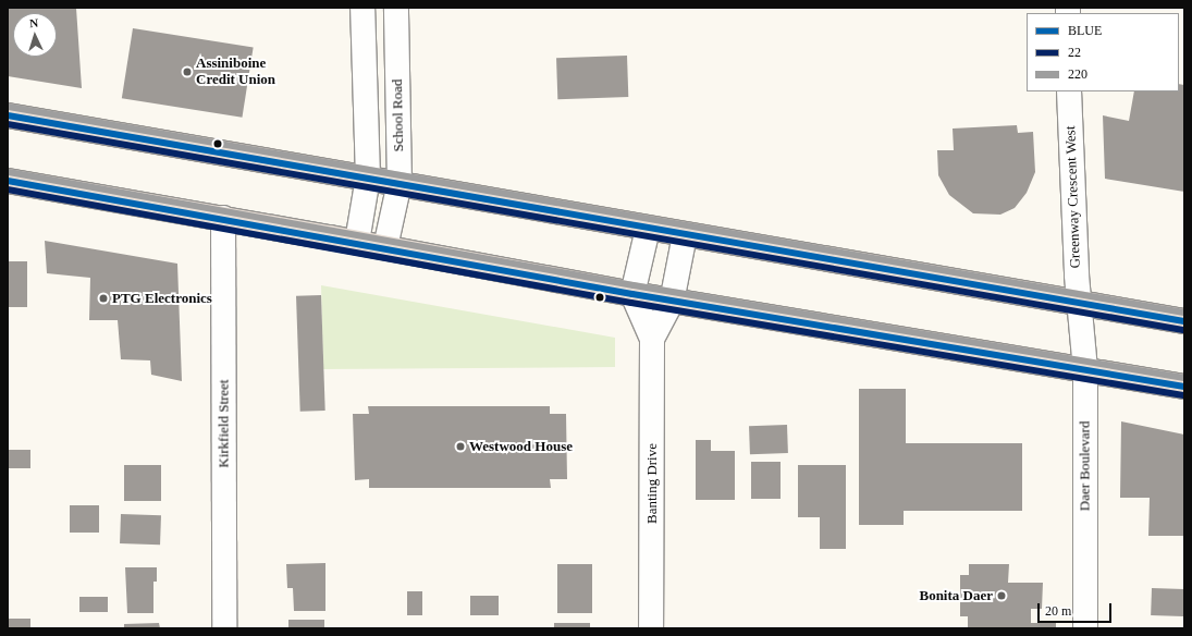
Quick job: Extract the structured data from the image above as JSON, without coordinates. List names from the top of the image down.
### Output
{
  "streets": {
    "street": [
      "School Road",
      "Greenway Crescent West",
      "Kirkfield Street",
      "Daer Boulevard",
      "Banting Drive"
    ]
  },
  "crossings": [
    ["Greenway Crescent West", "Daer Boulevard"]
  ],
  "places": [
    "Assiniboine Credit Union",
    "PTG Electronics",
    "Westwood House",
    "Bonita Daer"
  ],
  "lines": ["transit line 220", "transit line BLUE", "transit line 22"],
  "legend": ["BLUE", "22", "220"],
  "scale_bar": "20 m",
  "north": "top"
}
